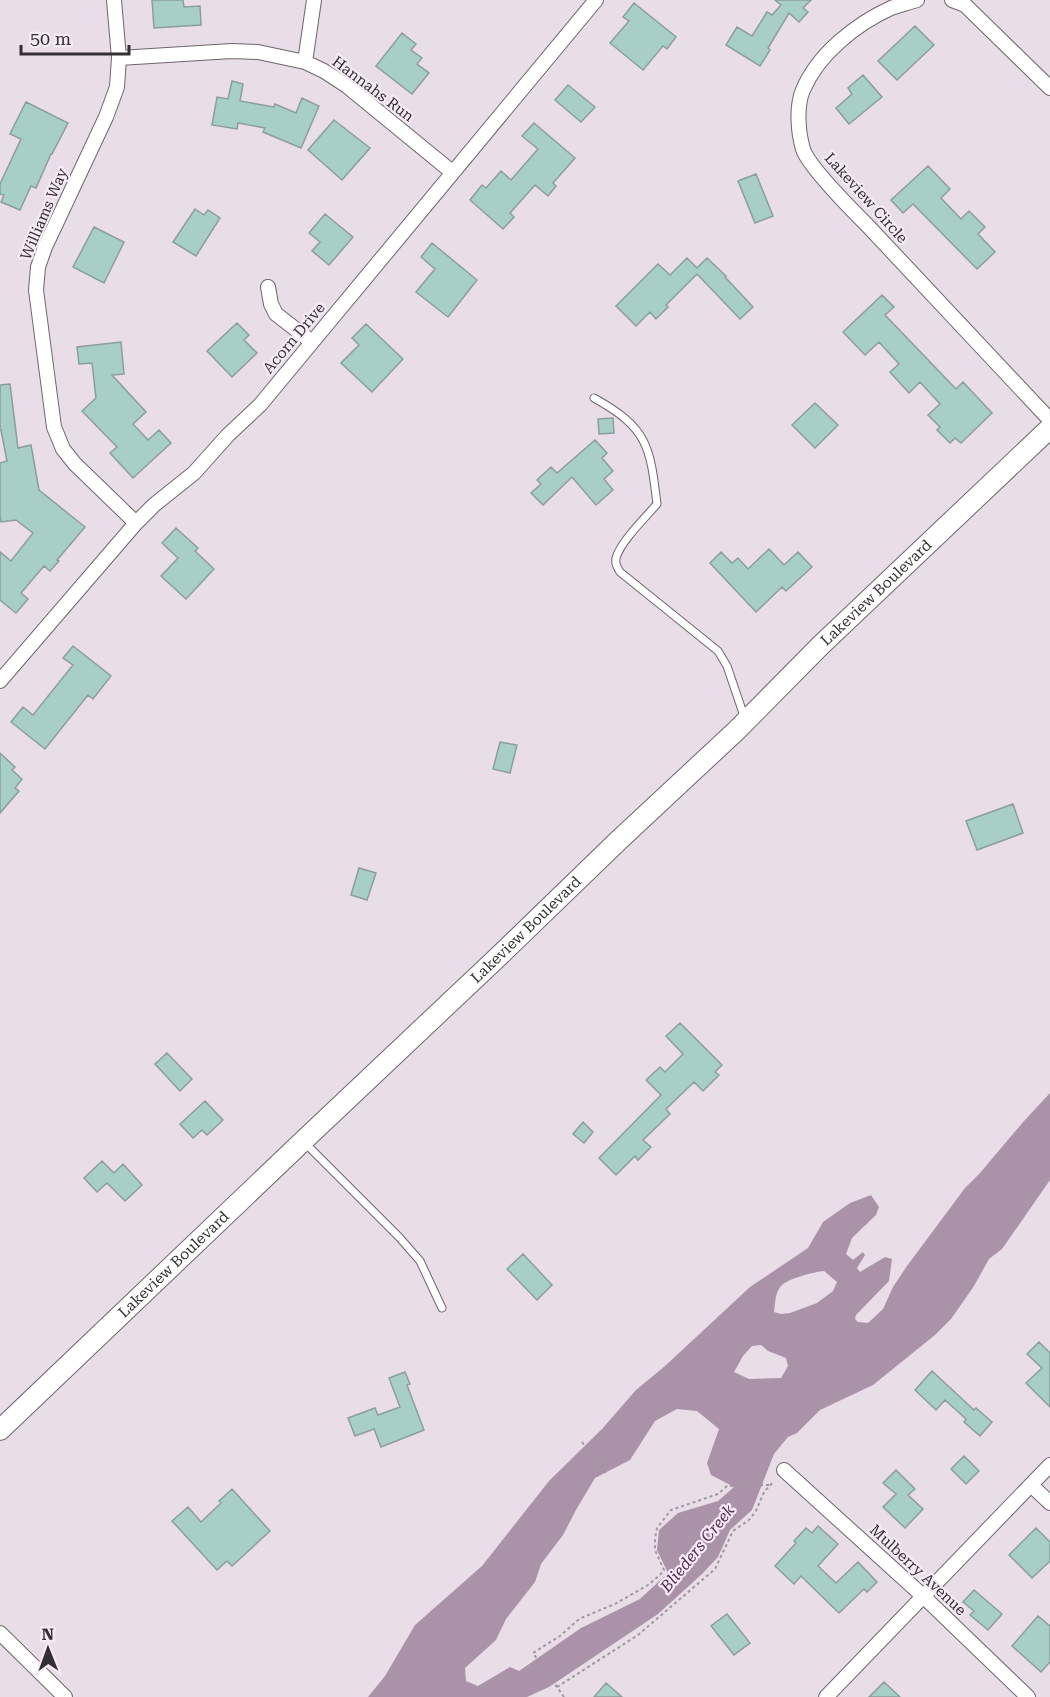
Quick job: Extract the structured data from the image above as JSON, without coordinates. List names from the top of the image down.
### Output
{
  "streets": {
    "street": [
      "Hannahs Run",
      "Lakeview Circle",
      "Williams Way",
      "Acorn Drive",
      "Lakeview Boulevard",
      "Mulberry Avenue"
    ]
  },
  "crossings": [
    ["Hannahs Run", "Williams Way"],
    ["Hannahs Run", "Acorn Drive"],
    ["Williams Way", "Acorn Drive"]
  ],
  "water": ["Blieders Creek"],
  "scale_bar": "50 m",
  "north": "top"
}
